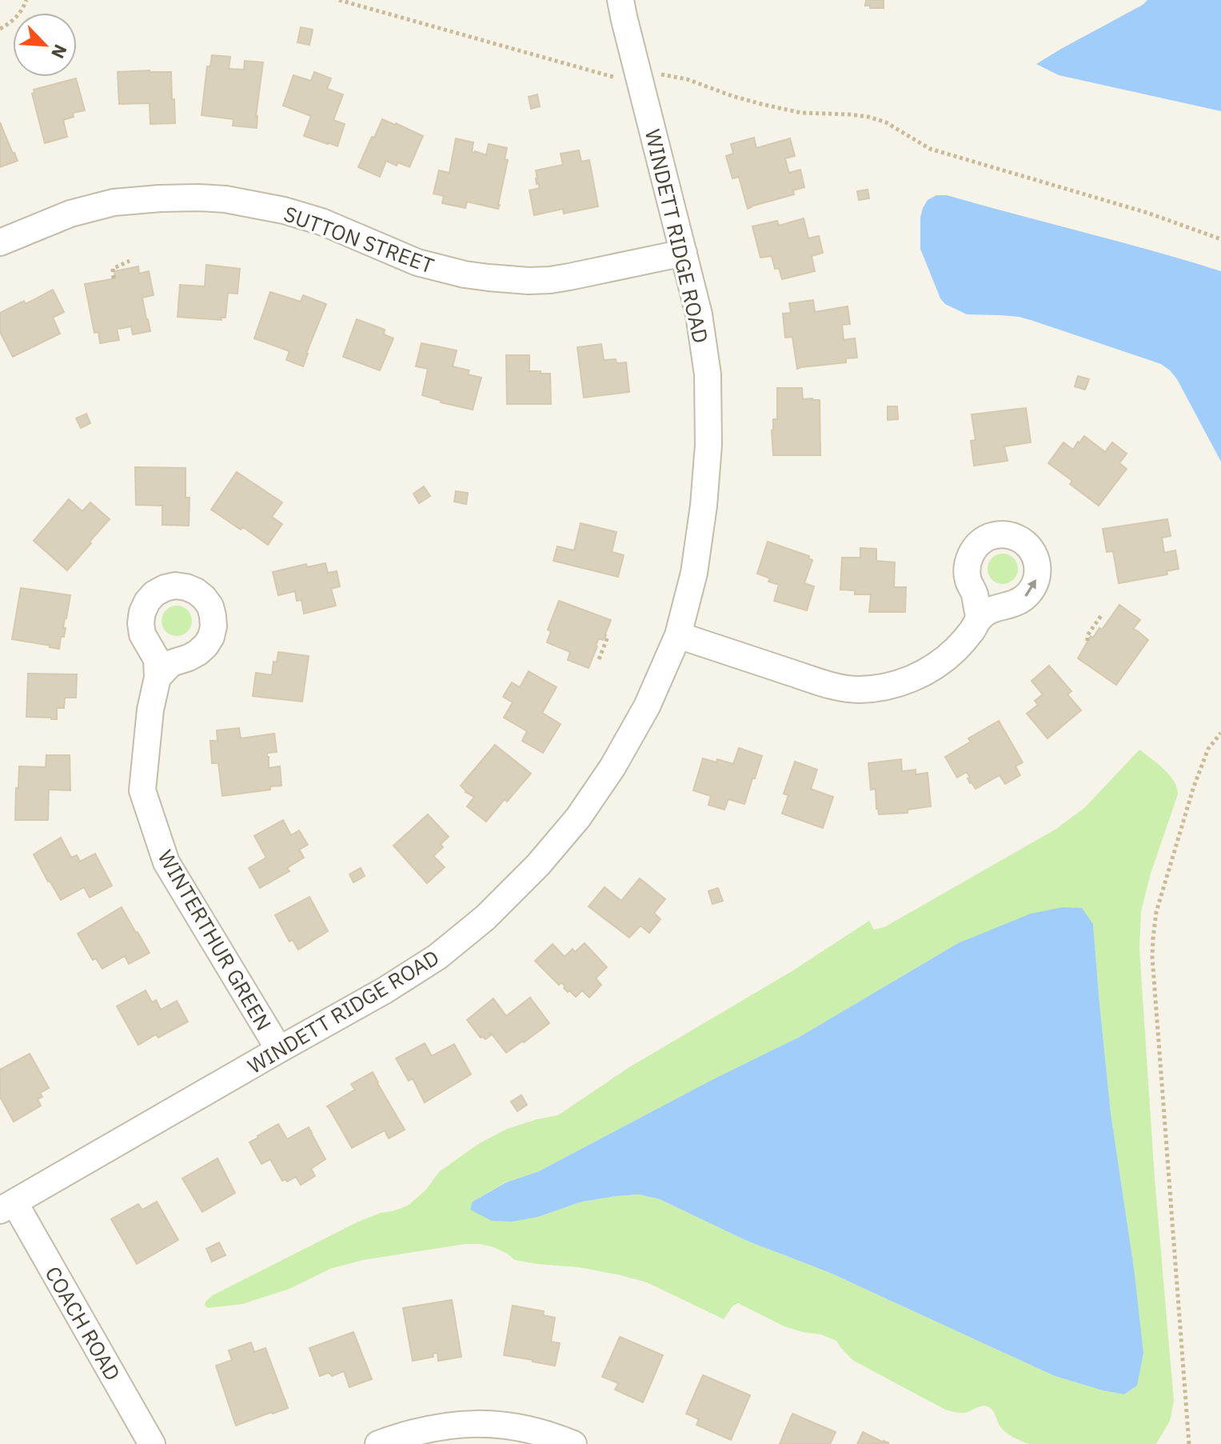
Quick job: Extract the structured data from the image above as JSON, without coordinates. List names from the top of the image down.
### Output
{
  "streets": {
    "street": [
      "WINDETT RIDGE ROAD",
      "SUTTON STREET",
      "WINTERTHUR GREEN",
      "COACH ROAD"
    ]
  },
  "crossings": [
    ["WINDETT RIDGE ROAD", "SUTTON STREET"],
    ["WINDETT RIDGE ROAD", "WINTERTHUR GREEN"],
    ["WINDETT RIDGE ROAD", "COACH ROAD"]
  ],
  "north": "bottom right"
}
